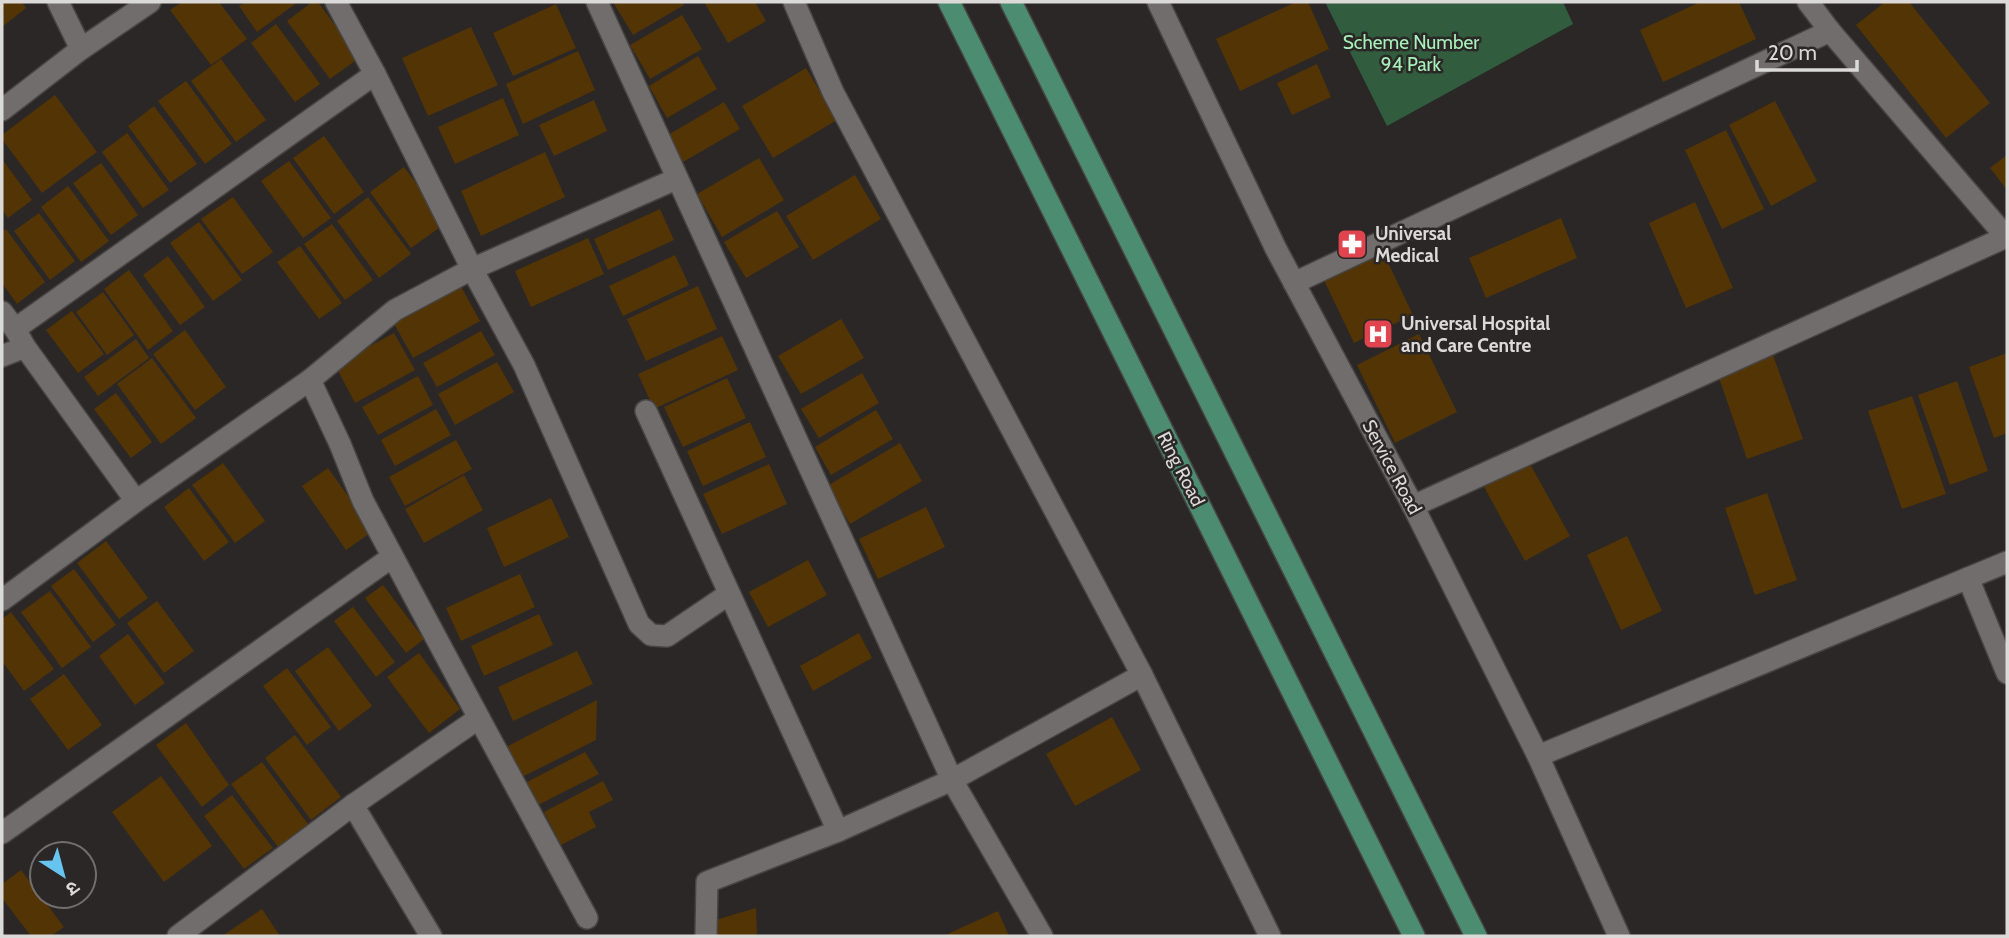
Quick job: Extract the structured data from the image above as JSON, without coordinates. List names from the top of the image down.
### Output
{
  "streets": {
    "main road": ["Ring Road"],
    "street": ["Service Road"]
  },
  "parks": ["Scheme Number 94 Park"],
  "places": {
    "pharmacy": ["Universal Medical"],
    "hospital": ["Universal Hospital and Care Centre"]
  },
  "scale_bar": "20 m",
  "north": "bottom right"
}
